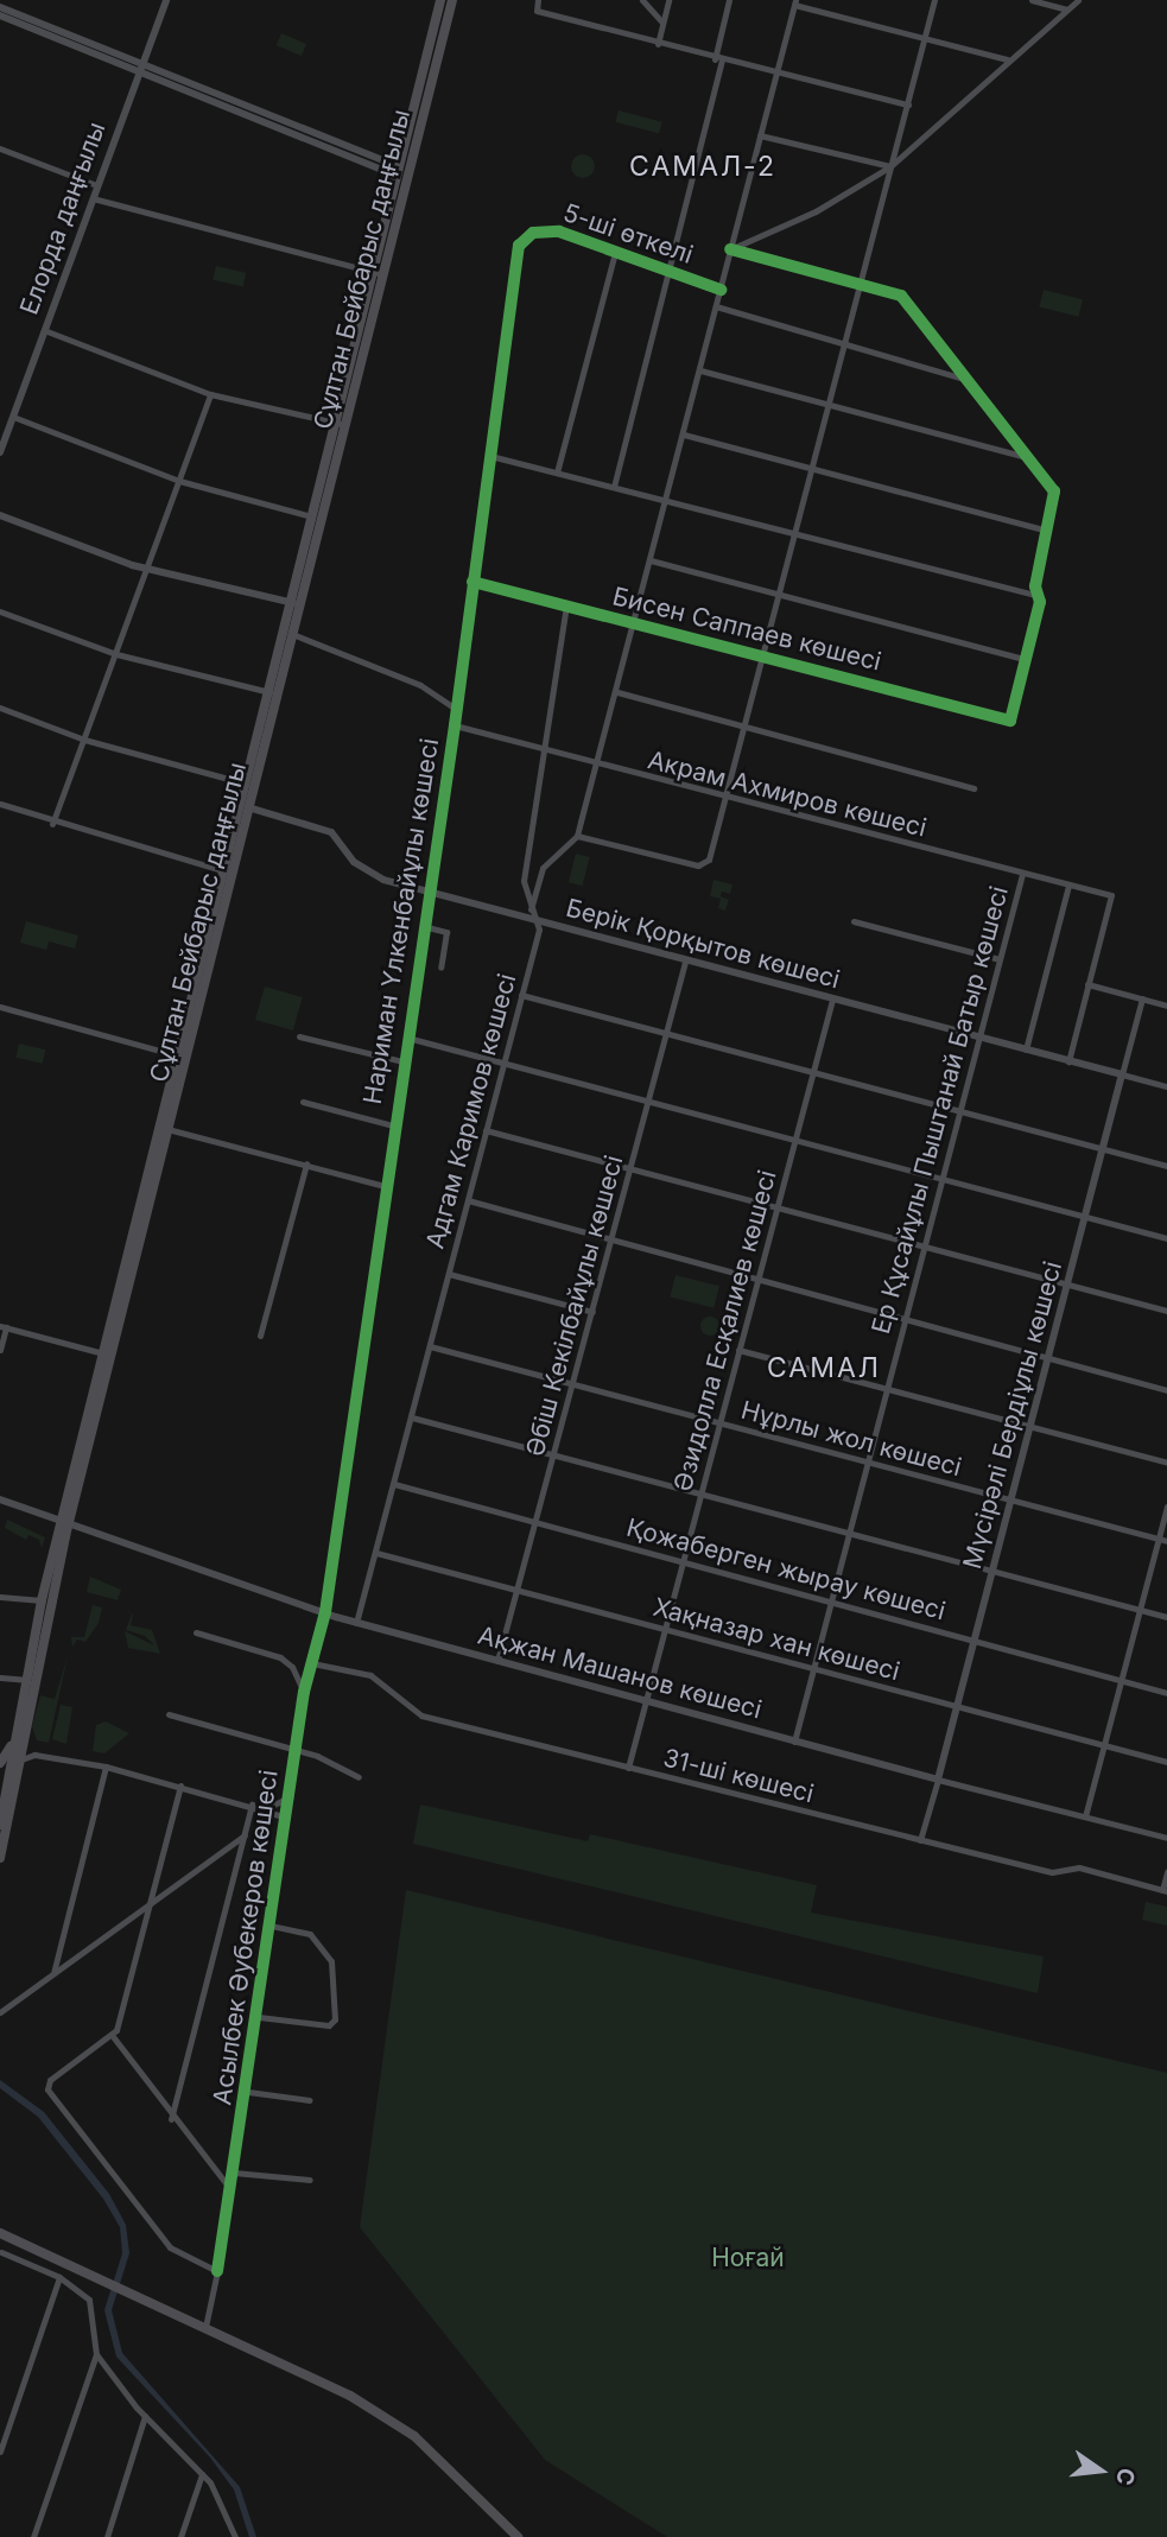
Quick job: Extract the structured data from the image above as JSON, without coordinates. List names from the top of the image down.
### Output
{
  "streets": {
    "main road": ["Сұлтан Бейбарыс даңғылы"],
    "street": [
      "Елорда даңғылы",
      "5-ші өткелі",
      "Бисен Саппаев көшесі",
      "Акрам Ахмиров көшесі",
      "Нариман Үлкенбайұлы көшесі",
      "Берік Қорқытов көшесі",
      "Ер Құсайұлы Пыштанай Батыр көшесі",
      "Адгам Каримов көшесі",
      "Әбіш Кекілбайұлы көшесі",
      "Әзидолла Есқалиев көшесі",
      "Мүсірәлі Бердіұлы көшесі",
      "Нұрлы жол көшесі",
      "Қожаберген жырау көшесі",
      "Хақназар хан көшесі",
      "Ақжан Машанов көшесі",
      "31-ші көшесі",
      "Асылбек Әубекеров көшесі"
    ]
  },
  "crossings": [
    ["5-ші өткелі", "Нариман Үлкенбайұлы көшесі"],
    ["Сұлтан Бейбарыс даңғылы", "Берік Қорқытов көшесі"],
    ["Сұлтан Бейбарыс даңғылы", "Ақжан Машанов көшесі"],
    ["Бисен Саппаев көшесі", "Нариман Үлкенбайұлы көшесі"],
    ["Бисен Саппаев көшесі", "Адгам Каримов көшесі"],
    ["Акрам Ахмиров көшесі", "Нариман Үлкенбайұлы көшесі"],
    ["Акрам Ахмиров көшесі", "Ер Құсайұлы Пыштанай Батыр көшесі"],
    ["Акрам Ахмиров көшесі", "Адгам Каримов көшесі"],
    ["Нариман Үлкенбайұлы көшесі", "Берік Қорқытов көшесі"],
    ["Нариман Үлкенбайұлы көшесі", "Ақжан Машанов көшесі"],
    ["Нариман Үлкенбайұлы көшесі", "Асылбек Әубекеров көшесі"],
    ["Берік Қорқытов көшесі", "Ер Құсайұлы Пыштанай Батыр көшесі"],
    ["Берік Қорқытов көшесі", "Адгам Каримов көшесі"],
    ["Берік Қорқытов көшесі", "Әбіш Кекілбайұлы көшесі"],
    ["Берік Қорқытов көшесі", "Әзидолла Есқалиев көшесі"],
    ["Берік Қорқытов көшесі", "Мүсірәлі Бердіұлы көшесі"],
    ["Ер Құсайұлы Пыштанай Батыр көшесі", "Нұрлы жол көшесі"],
    ["Ер Құсайұлы Пыштанай Батыр көшесі", "Қожаберген жырау көшесі"],
    ["Ер Құсайұлы Пыштанай Батыр көшесі", "Хақназар хан көшесі"],
    ["Ер Құсайұлы Пыштанай Батыр көшесі", "Ақжан Машанов көшесі"],
    ["Адгам Каримов көшесі", "Нұрлы жол көшесі"],
    ["Адгам Каримов көшесі", "Қожаберген жырау көшесі"],
    ["Адгам Каримов көшесі", "Хақназар хан көшесі"],
    ["Адгам Каримов көшесі", "Ақжан Машанов көшесі"],
    ["Әбіш Кекілбайұлы көшесі", "Нұрлы жол көшесі"],
    ["Әбіш Кекілбайұлы көшесі", "Қожаберген жырау көшесі"],
    ["Әбіш Кекілбайұлы көшесі", "Хақназар хан көшесі"],
    ["Әбіш Кекілбайұлы көшесі", "Ақжан Машанов көшесі"],
    ["Әзидолла Есқалиев көшесі", "Нұрлы жол көшесі"],
    ["Әзидолла Есқалиев көшесі", "Қожаберген жырау көшесі"],
    ["Әзидолла Есқалиев көшесі", "Хақназар хан көшесі"],
    ["Әзидолла Есқалиев көшесі", "Ақжан Машанов көшесі"],
    ["Әзидолла Есқалиев көшесі", "31-ші көшесі"],
    ["Мүсірәлі Бердіұлы көшесі", "Нұрлы жол көшесі"],
    ["Мүсірәлі Бердіұлы көшесі", "Қожаберген жырау көшесі"],
    ["Мүсірәлі Бердіұлы көшесі", "Хақназар хан көшесі"],
    ["Мүсірәлі Бердіұлы көшесі", "Ақжан Машанов көшесі"],
    ["Мүсірәлі Бердіұлы көшесі", "31-ші көшесі"],
    ["Ақжан Машанов көшесі", "Асылбек Әубекеров көшесі"],
    ["31-ші көшесі", "Асылбек Әубекеров көшесі"]
  ],
  "districts": ["САМАЛ-2", "САМАЛ"],
  "parks": ["Ноғай"],
  "north": "right"
}
